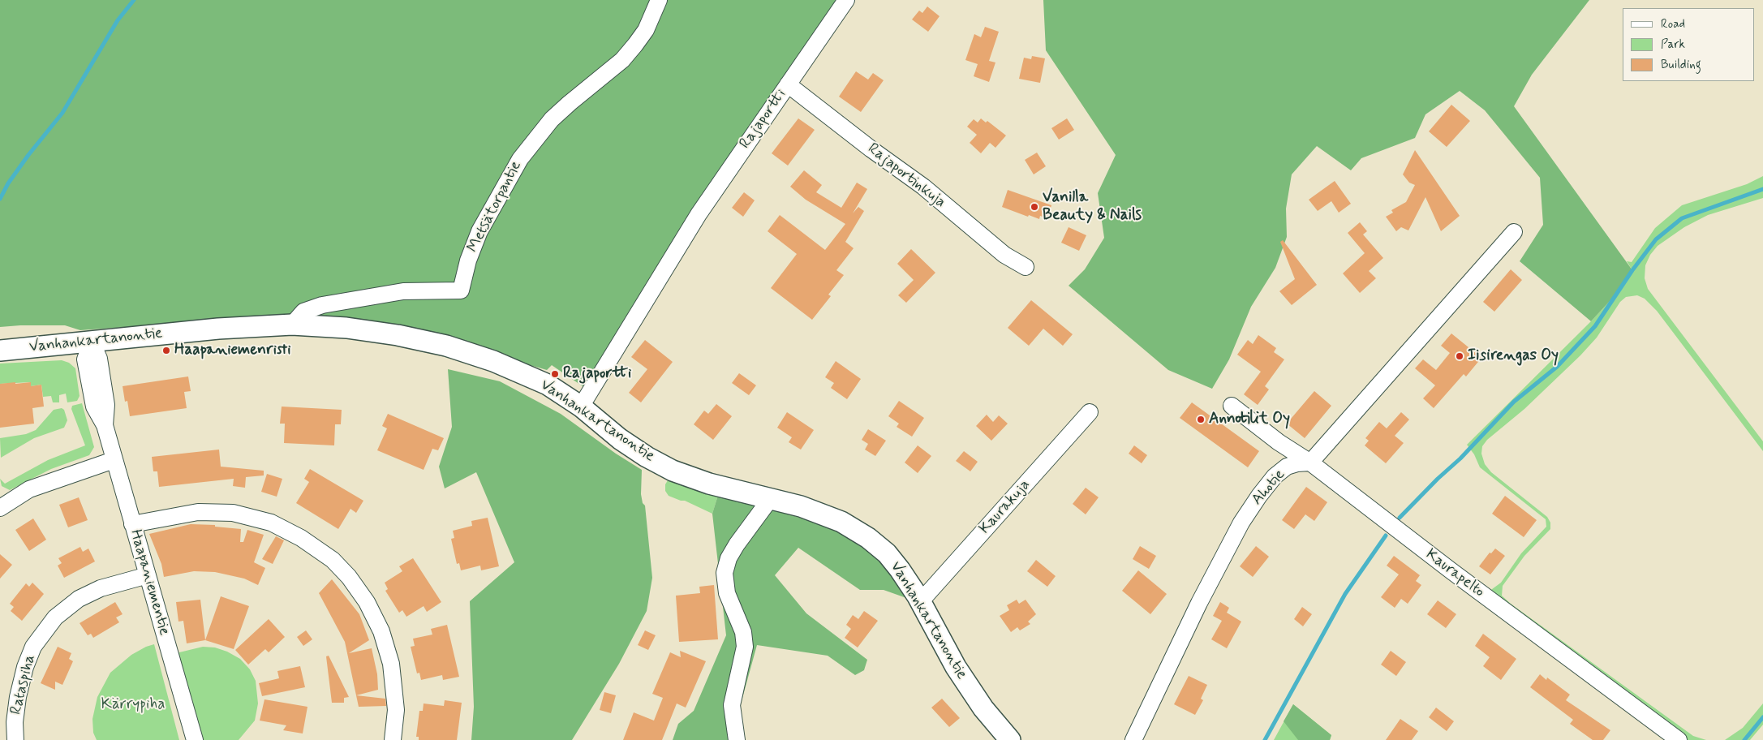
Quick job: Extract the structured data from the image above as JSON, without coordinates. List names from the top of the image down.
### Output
{
  "streets": {
    "street": [
      "Rajaportti",
      "Rajaportinkuja",
      "Metsätorpantie",
      "Vanhankartanontie",
      "Ahotie",
      "Kaurakuja",
      "Kaurapelto",
      "Haapaniementie",
      "Rataspiha"
    ]
  },
  "crossings": [
    ["Rajaportti", "Rajaportinkuja"],
    ["Rajaportti", "Vanhankartanontie"],
    ["Metsätorpantie", "Vanhankartanontie"],
    ["Vanhankartanontie", "Kaurakuja"],
    ["Vanhankartanontie", "Haapaniementie"],
    ["Ahotie", "Kaurapelto"],
    ["Haapaniementie", "Rataspiha"]
  ],
  "parks": ["Kärrypiha"],
  "places": [
    "Vanilla Beauty & Nails",
    "Haapaniemenristi",
    "Iisirengas Oy",
    "Rajaportti",
    "Annotilit Oy"
  ],
  "legend": ["Road", "Park", "Building"]
}
